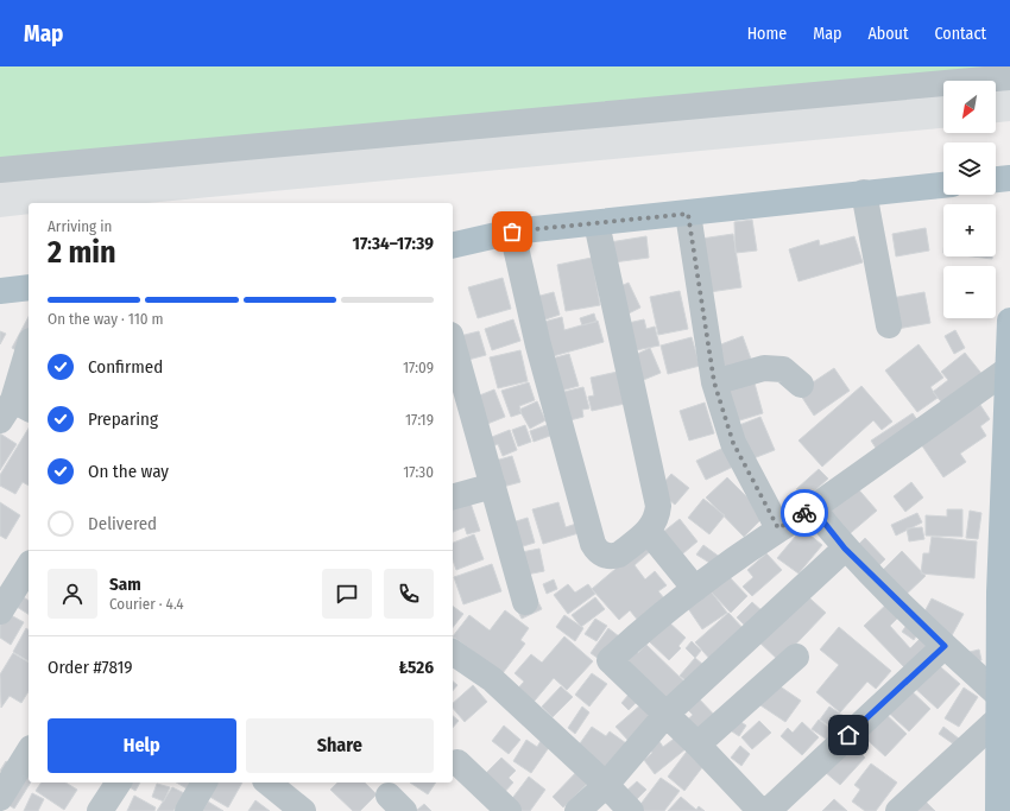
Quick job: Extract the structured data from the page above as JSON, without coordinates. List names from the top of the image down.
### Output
{
  "north": "bottom left",
  "page": {
    "header": "Map",
    "nav": [
      "Home",
      "Map",
      "About",
      "Contact"
    ],
    "map_buttons": ["+", "−"],
    "heading": ["2 min", "Arriving in", "17:34–17:39"],
    "panel": [
      "Sam",
      "Courier · 4.4",
      "Order #7819",
      "₺526"
    ],
    "bar": "On the way · 110 m",
    "list": [
      ["Confirmed", "17:09"],
      ["Preparing", "17:19"],
      ["On the way", "17:30"],
      "Delivered"
    ],
    "buttons": ["Help", "Share"]
  }
}
